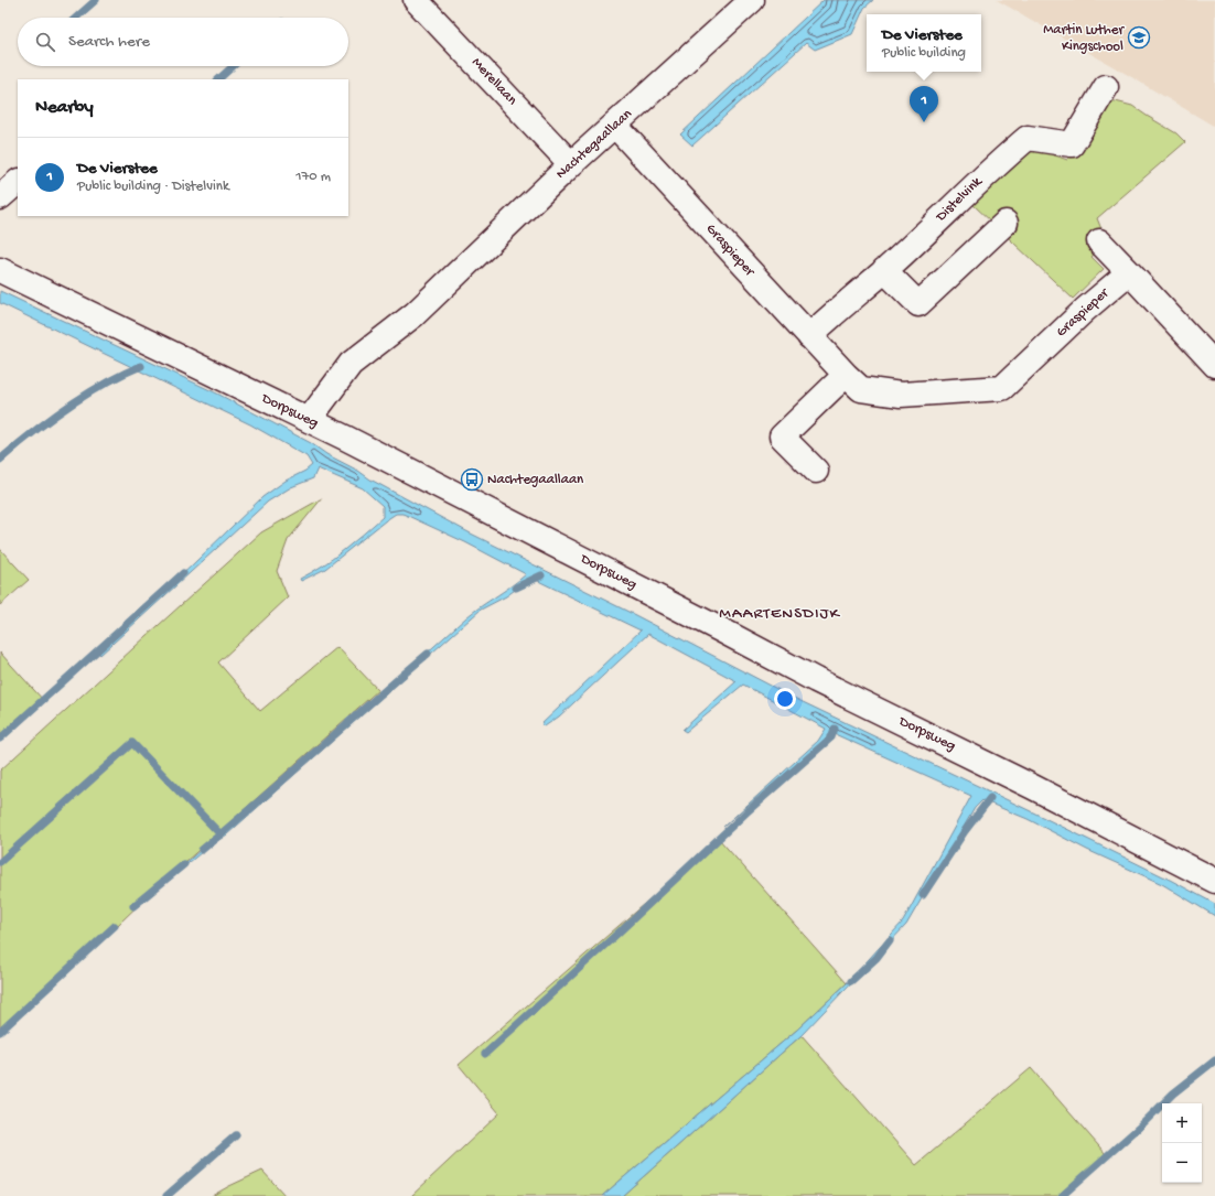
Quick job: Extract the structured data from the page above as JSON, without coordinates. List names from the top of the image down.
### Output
{
  "streets": {
    "street": [
      "Merellaan",
      "Nachtegaallaan",
      "Distelvink",
      "Graspieper",
      "Dorpsweg"
    ]
  },
  "crossings": [
    ["Merellaan", "Nachtegaallaan"],
    ["Nachtegaallaan", "Graspieper"],
    ["Nachtegaallaan", "Dorpsweg"],
    ["Distelvink", "Graspieper"]
  ],
  "districts": ["MAARTENSDIJK"],
  "places": {
    "school or university": ["Martin Luther Kingschool"],
    "bus stop": ["Nachtegaallaan"]
  },
  "page": {
    "popup": ["De Vierstee", "Public building"],
    "search": "Search here",
    "heading": "Nearby",
    "pins": "1",
    "list": [
      {
        "mark": "1",
        "name": "De Vierstee",
        "note": "Public building · Distelvink",
        "value": "170 m"
      }
    ],
    "map_buttons": ["+", "−"]
  }
}
